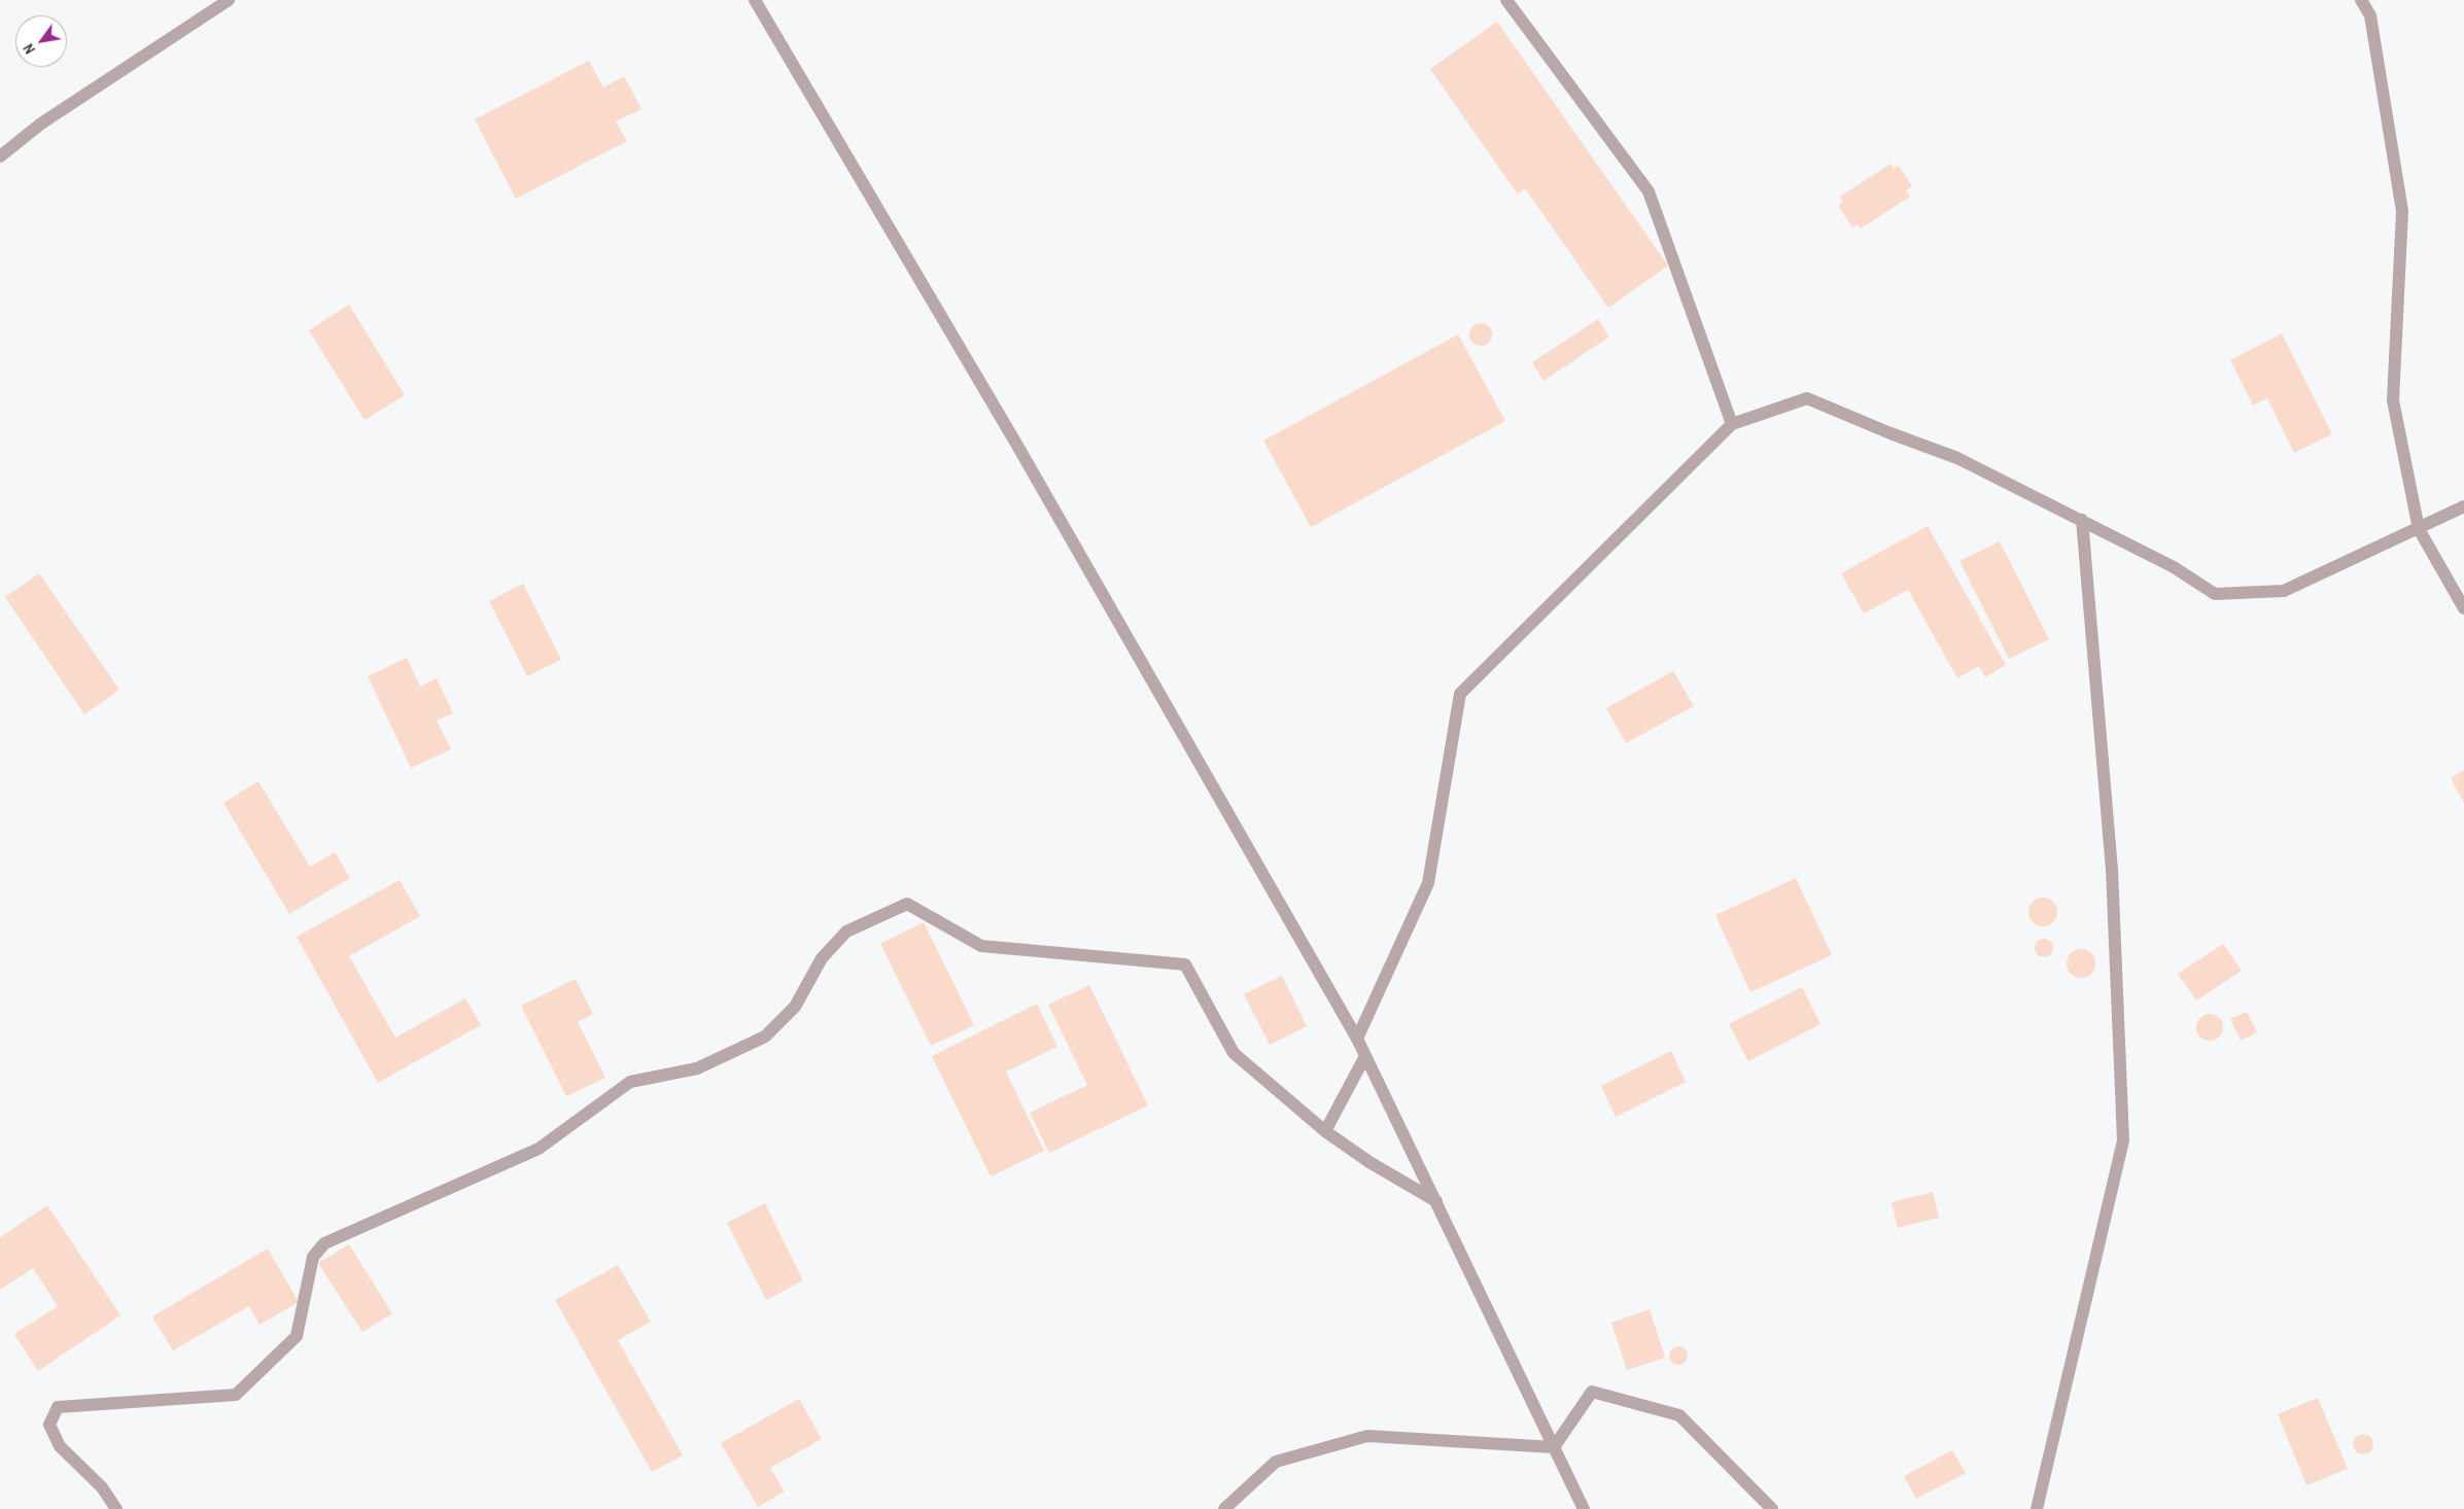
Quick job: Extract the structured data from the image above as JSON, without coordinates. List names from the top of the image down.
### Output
{
  "north": "bottom left"
}
